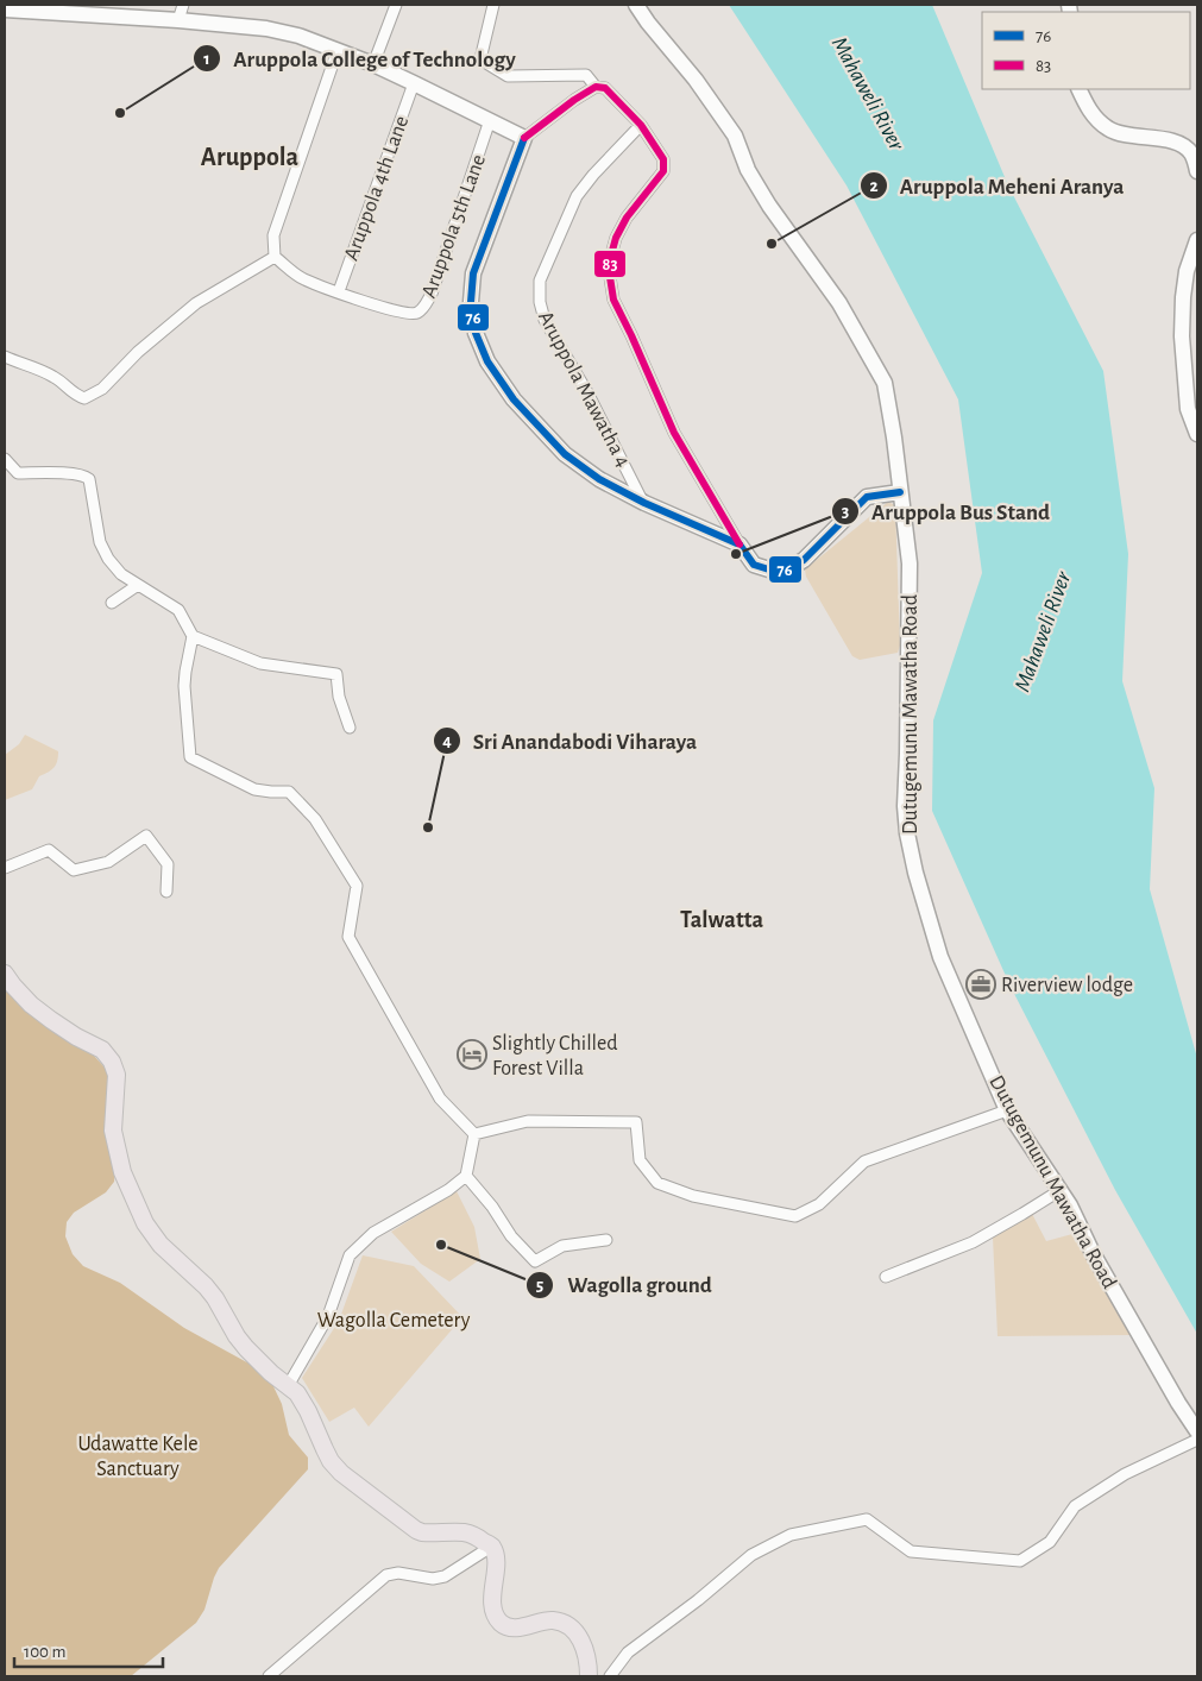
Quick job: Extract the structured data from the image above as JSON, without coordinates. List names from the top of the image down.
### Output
{
  "streets": {
    "street": [
      "Aruppola 4th Lane",
      "Aruppola 5th Lane",
      "Aruppola Mawatha 4",
      "Dutugemunu Mawatha Road"
    ]
  },
  "crossings": [
    ["Aruppola 4th Lane", "Aruppola 5th Lane"]
  ],
  "districts": ["Aruppola", "Talwatta"],
  "water": ["Mahaweli River"],
  "parks": ["Wagolla Cemetery", "Udawatte Kele Sanctuary"],
  "places": {
    "other": [
      "Aruppola College of Technology",
      "Aruppola Meheni Aranya",
      "Aruppola Bus Stand",
      "Sri Anandabodi Viharaya",
      "Wagolla ground"
    ],
    "office": ["Riverview lodge"],
    "hotel": ["Slightly Chilled Forest Villa"]
  },
  "lines": ["transit line 83", "transit line 76"],
  "legend": ["76", "83"],
  "scale_bar": "100 m"
}
